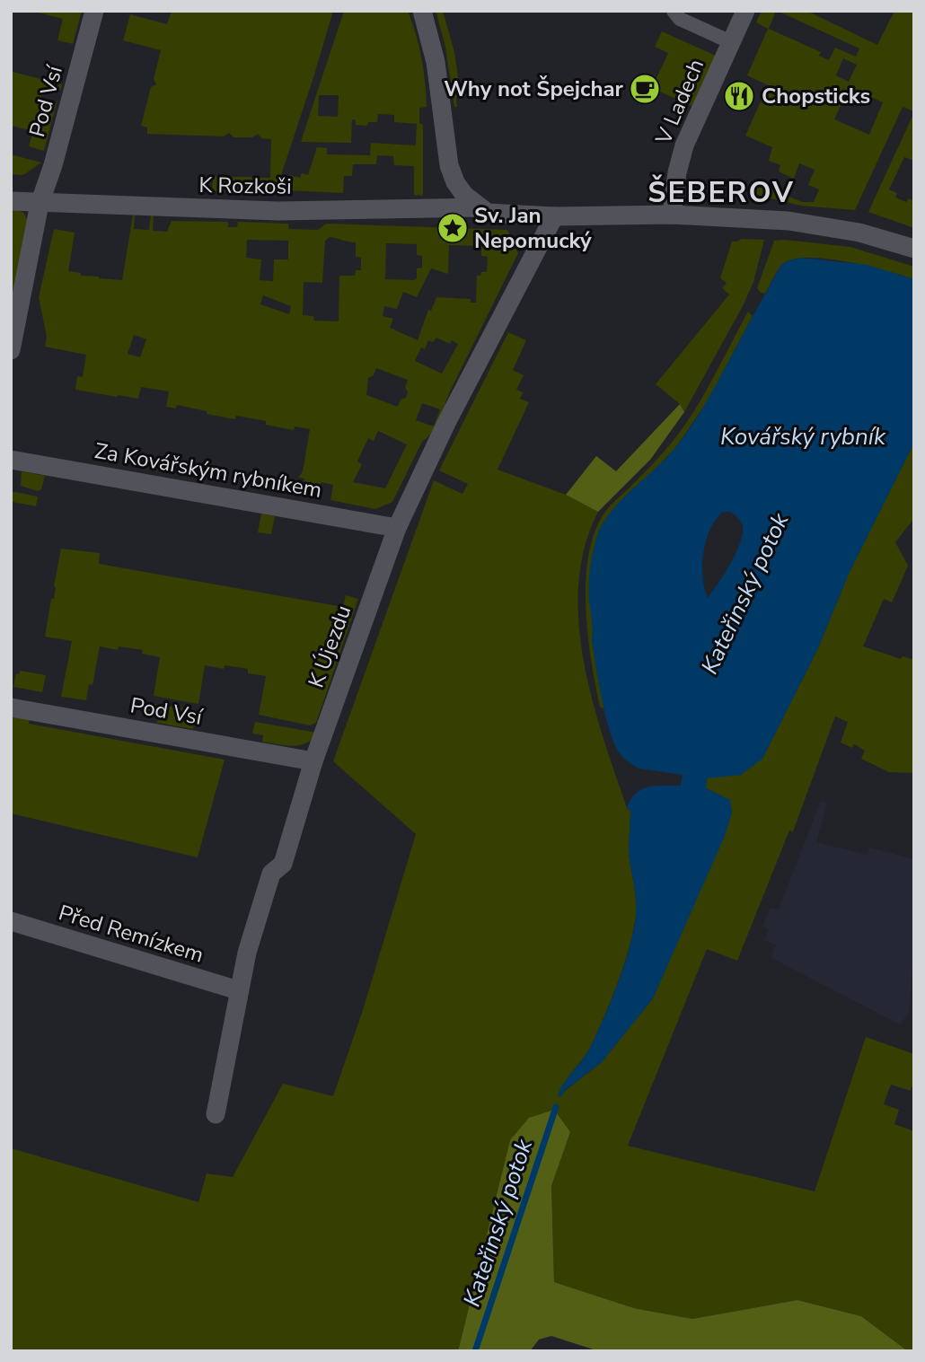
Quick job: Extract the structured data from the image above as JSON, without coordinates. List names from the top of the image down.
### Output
{
  "streets": {
    "street": [
      "Pod Vsí",
      "V Ladech",
      "K Rozkoši",
      "Za Kovářským rybníkem",
      "K Újezdu",
      "Před Remízkem"
    ]
  },
  "crossings": [
    ["Pod Vsí", "K Rozkoši"],
    ["Pod Vsí", "K Újezdu"],
    ["V Ladech", "K Rozkoši"],
    ["K Rozkoši", "K Újezdu"],
    ["Za Kovářským rybníkem", "K Újezdu"],
    ["K Újezdu", "Před Remízkem"]
  ],
  "districts": ["ŠEBEROV"],
  "water": ["Kovářský rybník", "Kateřinský potok"],
  "places": {
    "cafe": ["Why not Špejchar"],
    "restaurant": ["Chopsticks"],
    "place": ["Sv. Jan Nepomucký"]
  }
}
